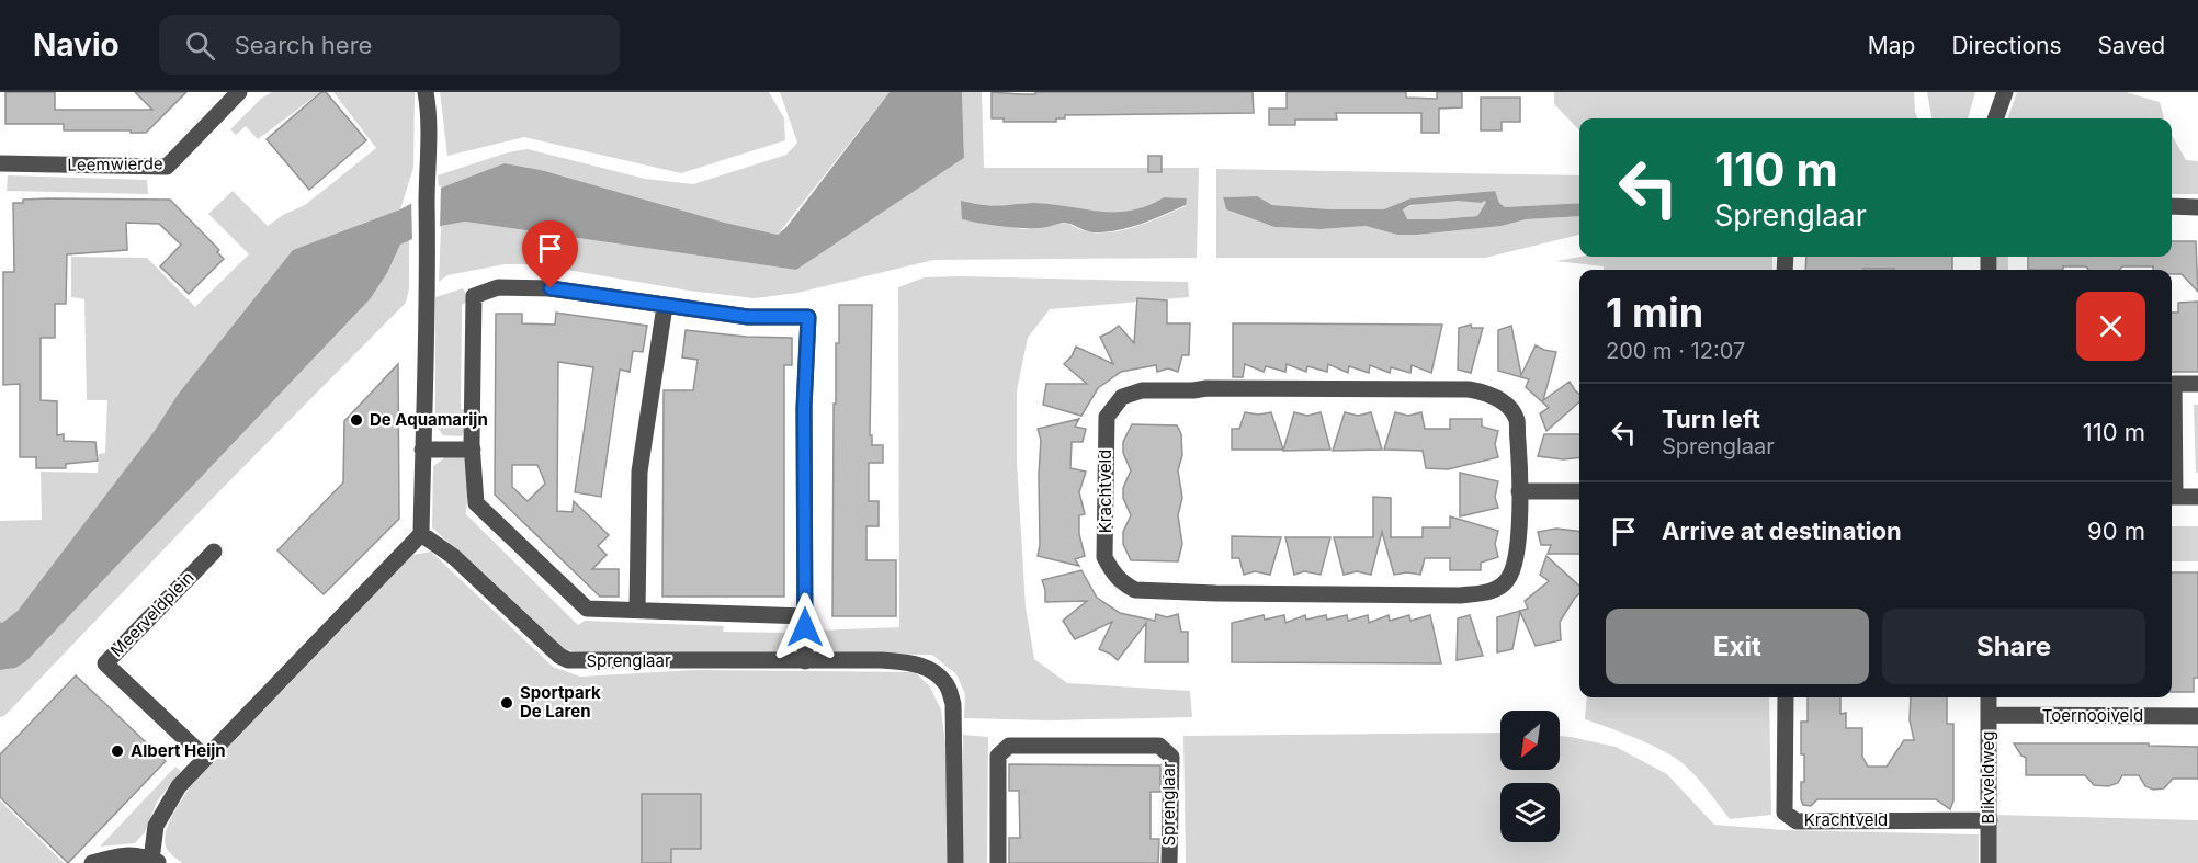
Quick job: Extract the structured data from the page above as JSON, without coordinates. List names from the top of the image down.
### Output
{
  "streets": {
    "street": [
      "Leemwierde",
      "Krachtveld",
      "Meerveldplein",
      "Sprenglaar",
      "Toernooiveld",
      "Blikveldweg"
    ]
  },
  "crossings": [
    ["Krachtveld", "Blikveldweg"],
    ["Toernooiveld", "Blikveldweg"]
  ],
  "places": ["De Aquamarijn", "Sportpark De Laren", "Albert Heijn"],
  "north": "bottom left",
  "page": {
    "header": "Navio",
    "search": "Search here",
    "nav": ["Map", "Directions", "Saved"],
    "turn": ["110 m", "Sprenglaar"],
    "heading": ["1 min", "200 m · 12:07"],
    "list": [
      {
        "name": "Turn left",
        "note": "Sprenglaar",
        "value": "110 m"
      },
      {
        "name": "Arrive at destination",
        "value": "90 m"
      }
    ],
    "buttons": ["Exit", "Share"]
  }
}
